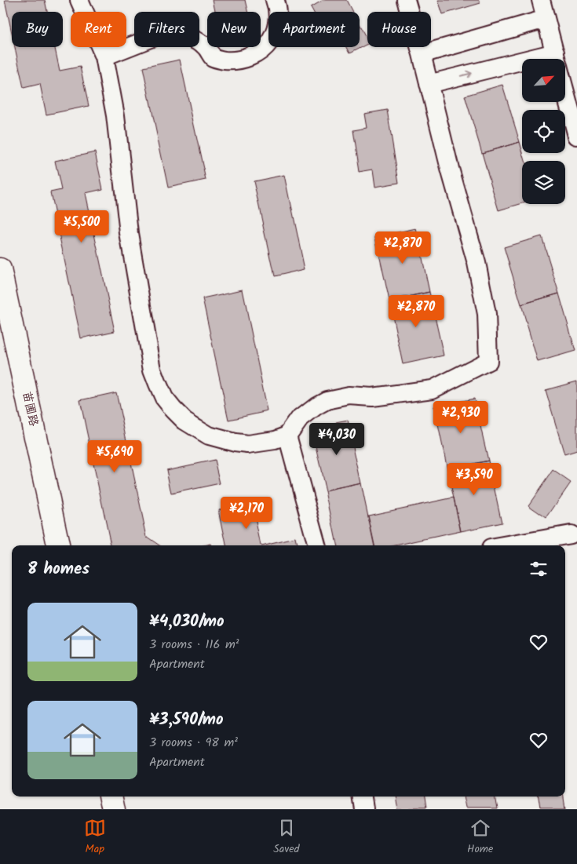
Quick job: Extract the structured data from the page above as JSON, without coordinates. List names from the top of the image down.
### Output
{
  "streets": {
    "street": ["苗圃路"]
  },
  "north": "top right",
  "page": {
    "chip": [
      "Buy",
      "Rent",
      "Filters",
      "New",
      "Apartment",
      "House"
    ],
    "price": [
      "¥5,500",
      "¥2,870",
      "¥2,870",
      "¥2,930",
      "¥4,030",
      "¥5,690",
      "¥3,590",
      "¥2,170"
    ],
    "heading": "8 homes",
    "list": [
      {
        "name": "¥4,030/mo",
        "note": "3 rooms · 116 m² · Apartment"
      },
      {
        "name": "¥3,590/mo",
        "note": "3 rooms · 98 m² · Apartment"
      }
    ],
    "tabs": ["Map", "Saved", "Home"]
  }
}
